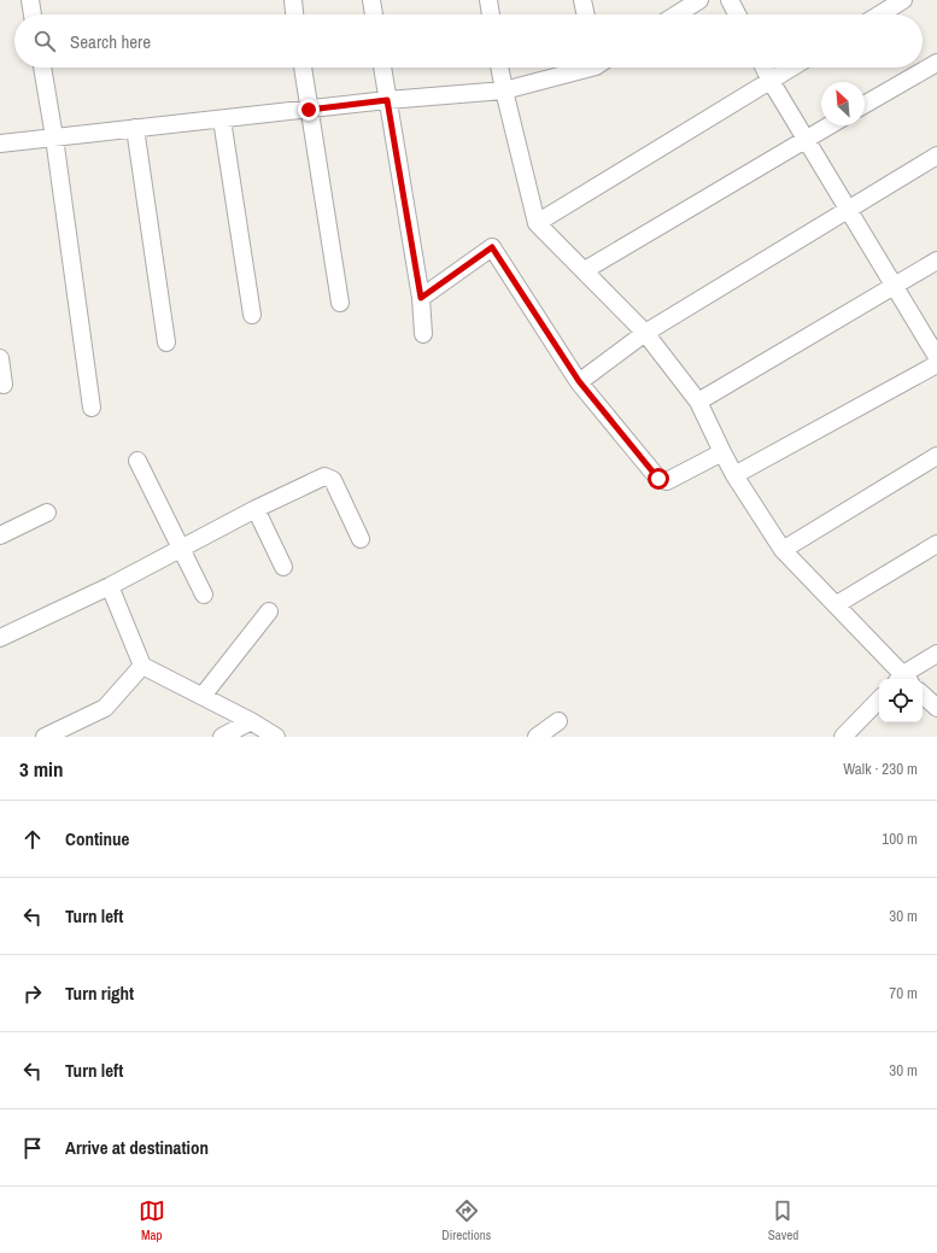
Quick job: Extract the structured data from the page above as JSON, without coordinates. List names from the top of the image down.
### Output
{
  "north": "top left",
  "page": {
    "search": "Search here",
    "heading": ["3 min", "Walk · 230 m"],
    "list": [
      ["Continue", "100 m"],
      ["Turn left", "30 m"],
      ["Turn right", "70 m"],
      ["Turn left", "30 m"],
      "Arrive at destination"
    ],
    "nav": ["Map", "Directions", "Saved"]
  }
}
